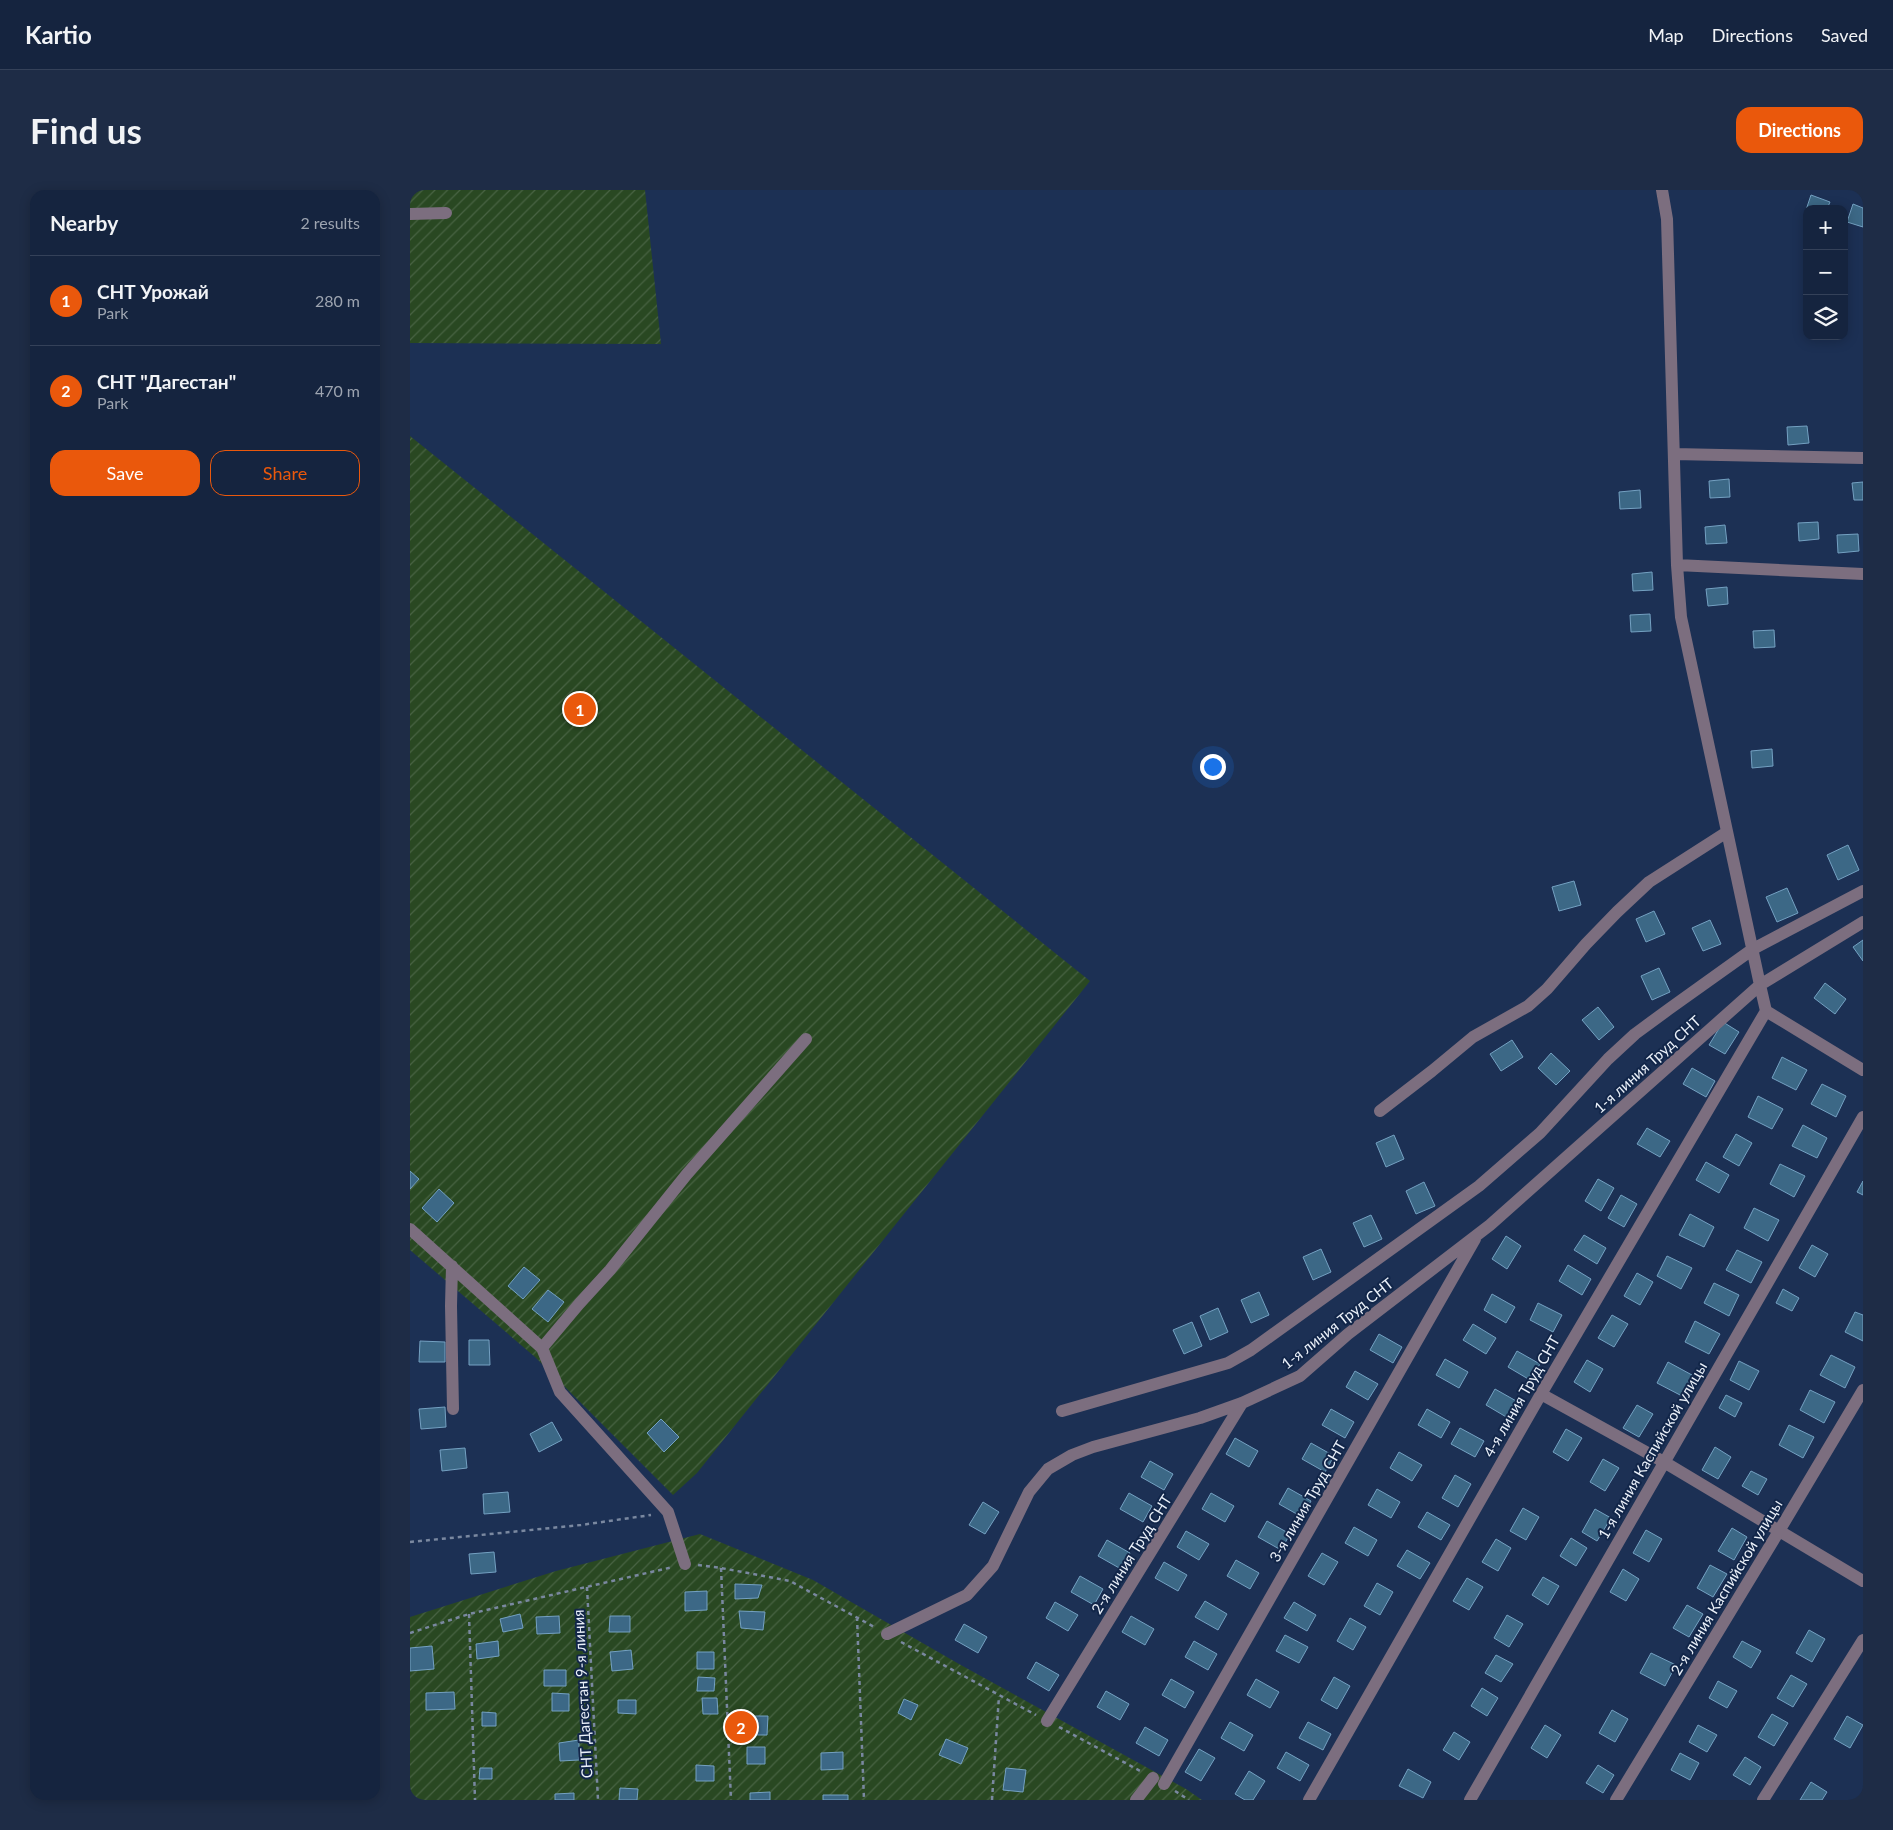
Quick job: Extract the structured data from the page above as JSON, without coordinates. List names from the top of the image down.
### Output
{
  "streets": {
    "street": [
      "1-я линия Труд СНТ",
      "4-я линия Труд СНТ",
      "1-я линия Каспийской улицы",
      "3-я линия Труд СНТ",
      "2-я линия Труд СНТ",
      "2-я линия Каспийской улицы"
    ],
    "path": ["СНТ Дагестан 9-я линия"]
  },
  "crossings": [
    ["1-я линия Труд СНТ", "3-я линия Труд СНТ"],
    ["1-я линия Труд СНТ", "2-я линия Труд СНТ"]
  ],
  "page": {
    "header": "Kartio",
    "nav": ["Map", "Directions", "Saved"],
    "buttons": [
      "Directions",
      ["Save", "Share"]
    ],
    "title": "Find us",
    "heading": ["Nearby", "2 results"],
    "map_buttons": ["+", "−"],
    "list": [
      {
        "mark": "1",
        "name": "СНТ Урожай",
        "note": "Park",
        "value": "280 m"
      },
      {
        "mark": "2",
        "name": "СНТ \"Дагестан\"",
        "note": "Park",
        "value": "470 m"
      }
    ],
    "pins": ["1", "2"]
  }
}
